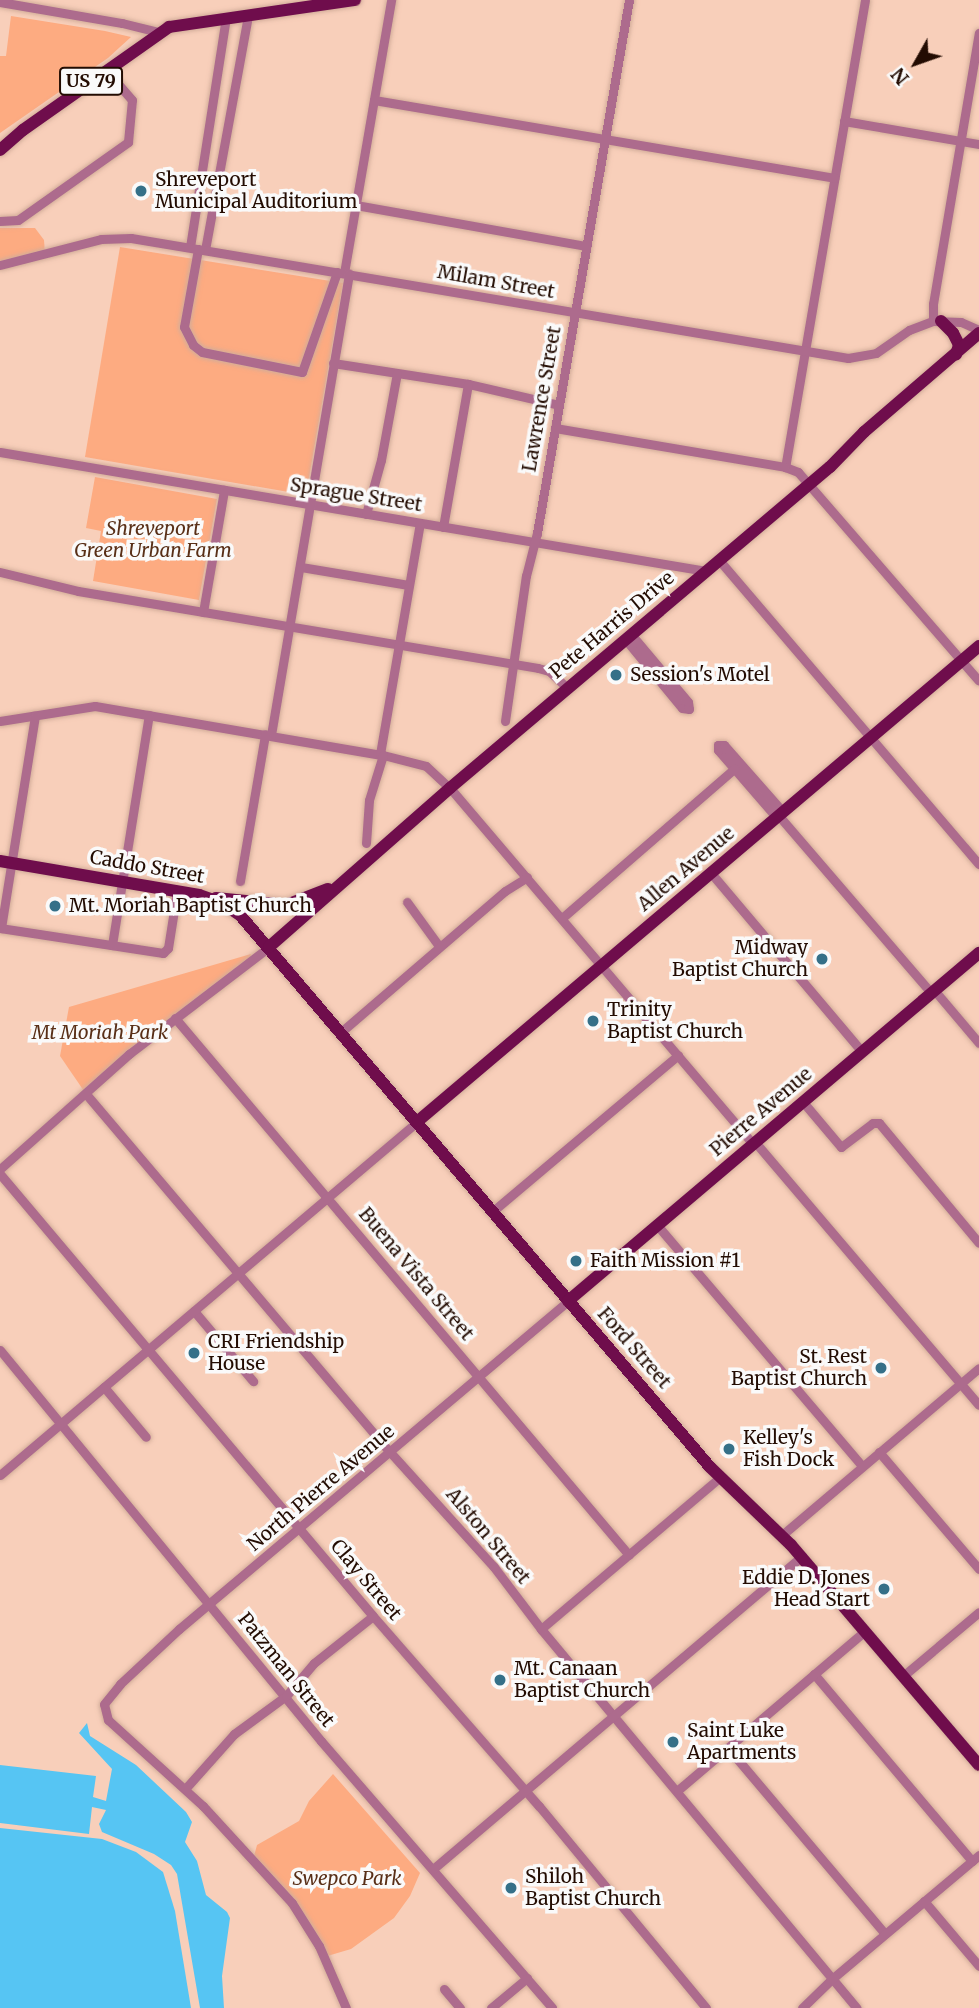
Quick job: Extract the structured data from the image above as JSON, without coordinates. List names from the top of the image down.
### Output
{
  "streets": {
    "main road": [
      "US 79",
      "Pete Harris Drive",
      "Caddo Street",
      "Allen Avenue",
      "Pierre Avenue",
      "Ford Street"
    ],
    "street": [
      "Milam Street",
      "Lawrence Street",
      "Sprague Street",
      "Buena Vista Street",
      "North Pierre Avenue",
      "Alston Street",
      "Clay Street",
      "Patzman Street"
    ]
  },
  "crossings": [
    ["Milam Street", "Lawrence Street"],
    ["Lawrence Street", "Sprague Street"],
    ["Sprague Street", "Pete Harris Drive"],
    ["Pete Harris Drive", "Caddo Street"],
    ["Pete Harris Drive", "Ford Street"],
    ["Caddo Street", "Ford Street"],
    ["Allen Avenue", "Ford Street"],
    ["Pierre Avenue", "Ford Street"],
    ["Pierre Avenue", "North Pierre Avenue"],
    ["Buena Vista Street", "North Pierre Avenue"],
    ["Ford Street", "North Pierre Avenue"],
    ["North Pierre Avenue", "Alston Street"],
    ["North Pierre Avenue", "Clay Street"],
    ["North Pierre Avenue", "Patzman Street"]
  ],
  "parks": ["Shreveport Green Urban Farm", "Mt Moriah Park", "Swepco Park"],
  "places": [
    "Shreveport Municipal Auditorium",
    "Session's Motel",
    "Mt. Moriah Baptist Church",
    "Midway Baptist Church",
    "Trinity Baptist Church",
    "Faith Mission #1",
    "CRI Friendship House",
    "St. Rest Baptist Church",
    "Kelley's Fish Dock",
    "Eddie D. Jones Head Start",
    "Mt. Canaan Baptist Church",
    "Saint Luke Apartments",
    "Shiloh Baptist Church"
  ],
  "north": "bottom left"
}
